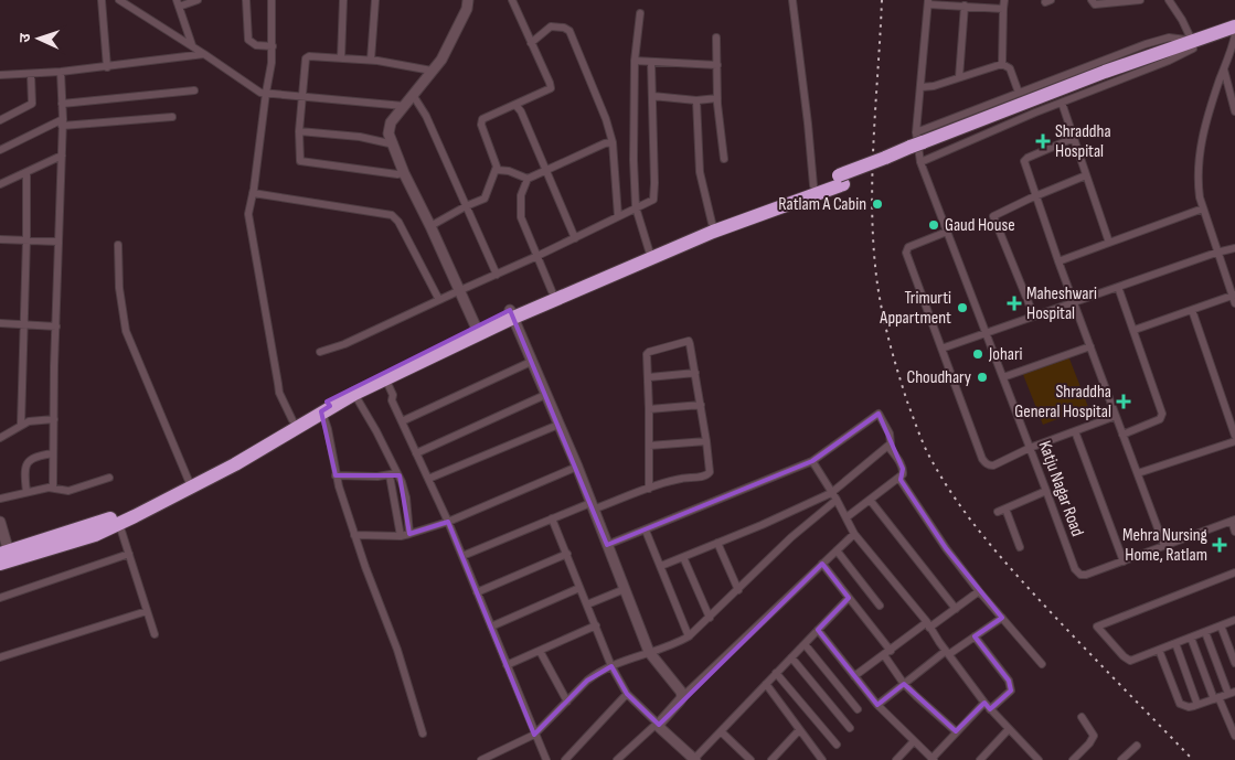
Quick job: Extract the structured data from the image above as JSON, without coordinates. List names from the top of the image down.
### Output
{
  "streets": {
    "street": ["Katju Nagar Road"]
  },
  "places": {
    "health": [
      "Shraddha Hospital",
      "Maheshwari Hospital",
      "Shraddha General Hospital",
      "Mehra Nursing Home, Ratlam"
    ],
    "other": [
      "Ratlam A Cabin",
      "Gaud House",
      "Trimurti Appartment",
      "Johari",
      "Choudhary"
    ]
  },
  "north": "left"
}
